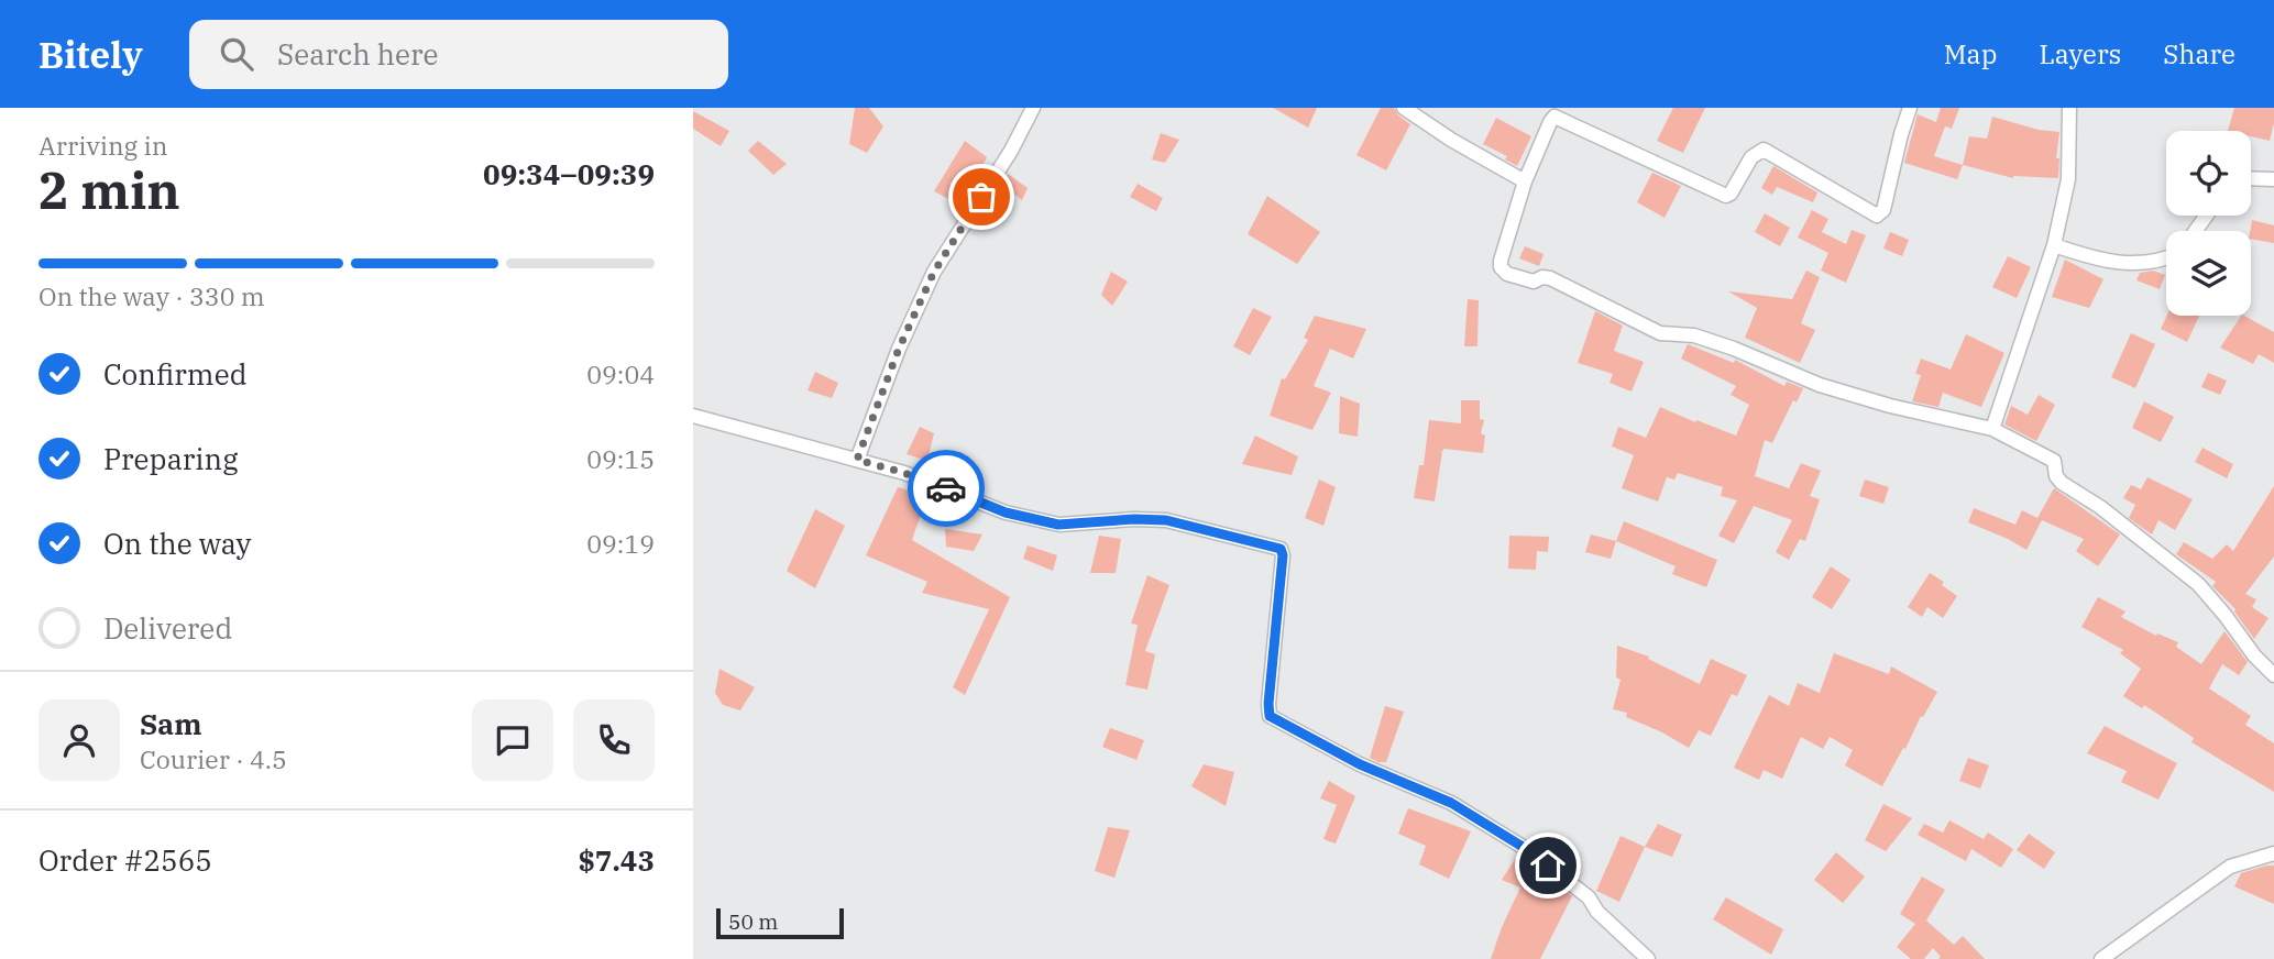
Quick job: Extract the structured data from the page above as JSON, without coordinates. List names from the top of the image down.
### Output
{
  "scale_bar": "50 m",
  "page": {
    "header": "Bitely",
    "search": "Search here",
    "nav": ["Map", "Layers", "Share"],
    "heading": ["2 min", "Arriving in", "09:34–09:39"],
    "panel": [
      "Sam",
      "Courier · 4.5",
      "Order #2565",
      "$7.43"
    ],
    "bar": "On the way · 330 m",
    "list": [
      ["Confirmed", "09:04"],
      ["Preparing", "09:15"],
      ["On the way", "09:19"],
      "Delivered"
    ],
    "scale": "50 m"
  }
}
